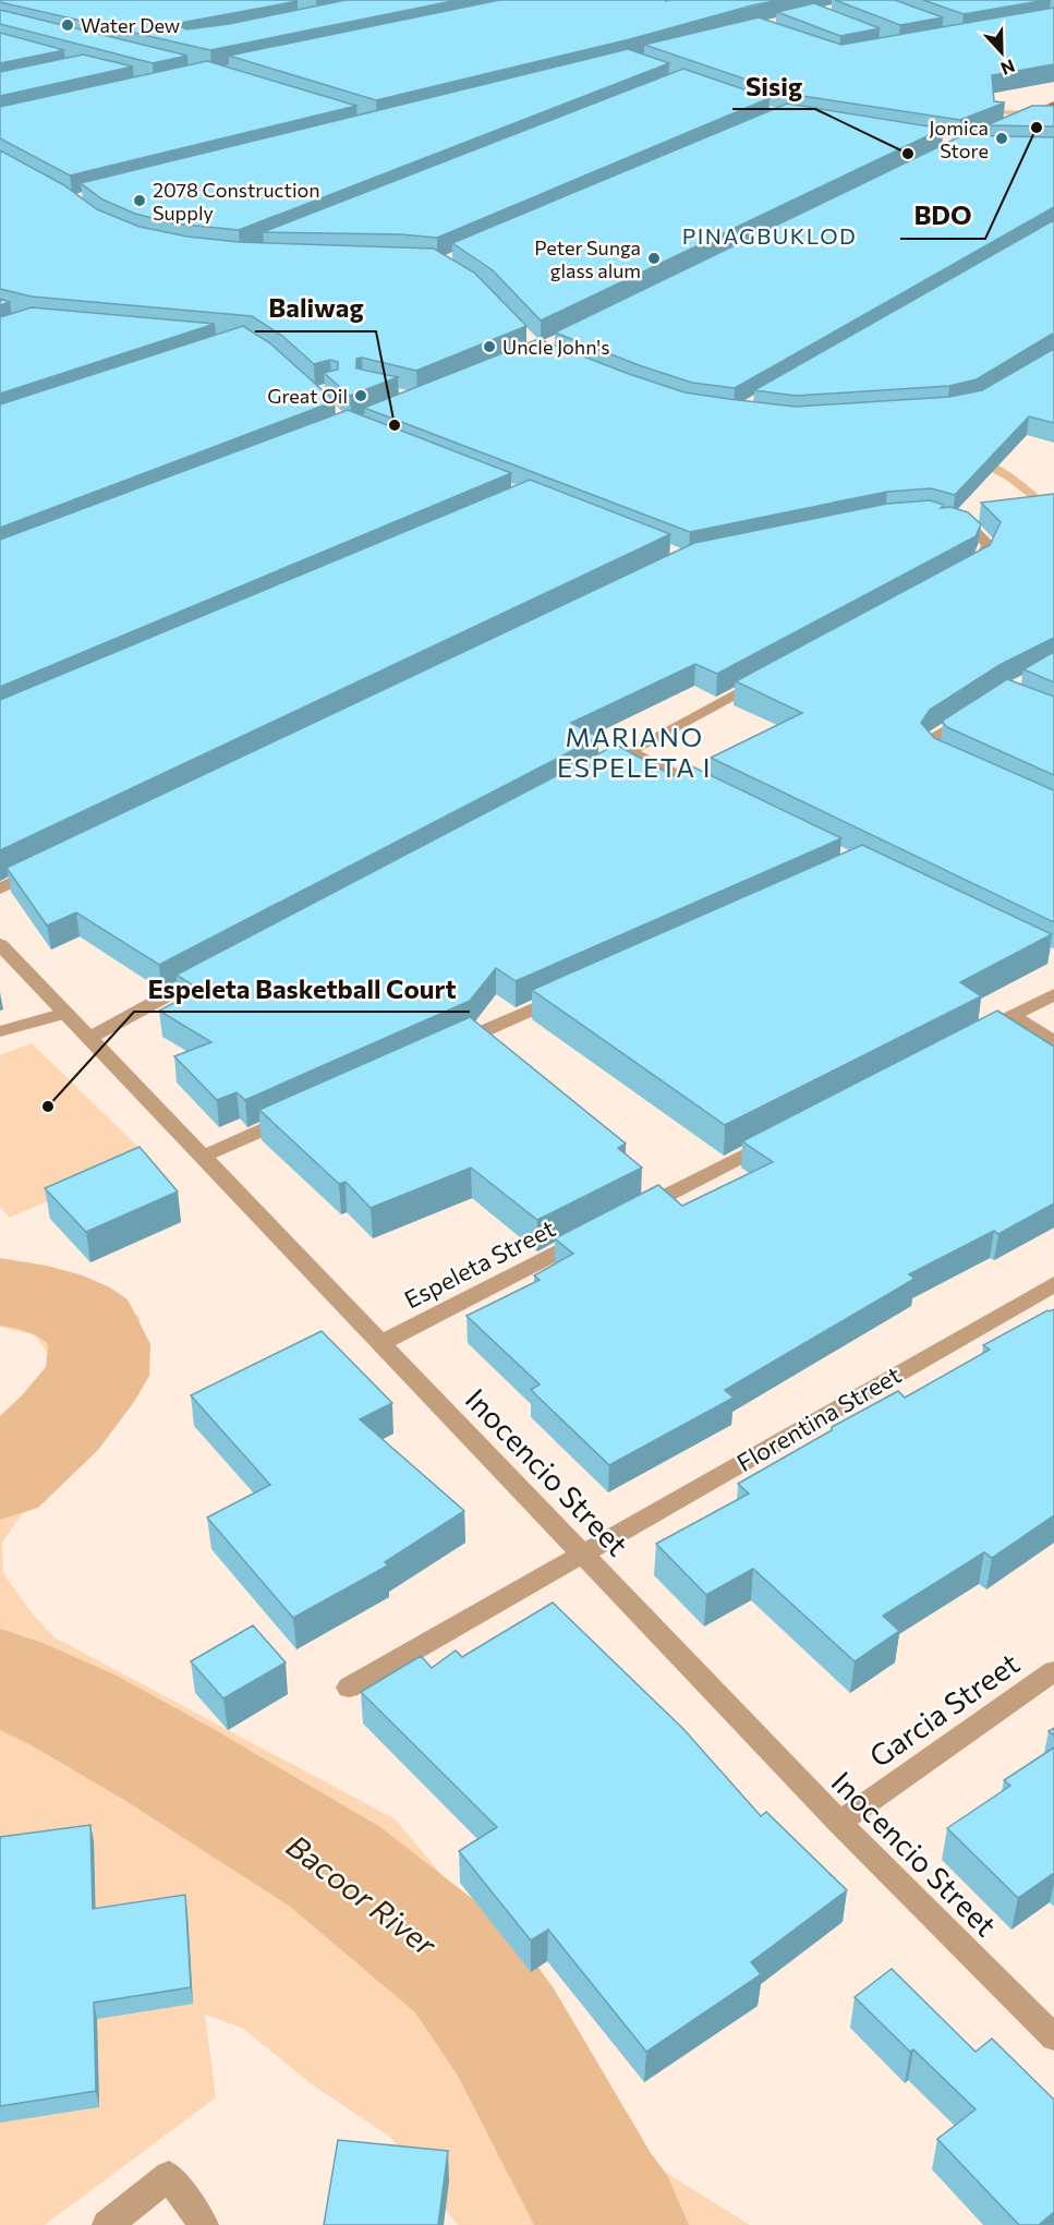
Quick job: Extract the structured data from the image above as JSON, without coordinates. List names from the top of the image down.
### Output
{
  "streets": {
    "street": [
      "Espeleta Street",
      "Florentina Street",
      "Inocencio Street",
      "Garcia Street"
    ]
  },
  "crossings": [
    ["Espeleta Street", "Inocencio Street"],
    ["Florentina Street", "Inocencio Street"],
    ["Inocencio Street", "Garcia Street"]
  ],
  "districts": ["PINAGBUKLOD", "MARIANO ESPELETA I"],
  "water": ["Bacoor River"],
  "places": [
    "Water Dew",
    "BDO",
    "Jomica Store",
    "Sisig",
    "2078 Construction Supply",
    "Peter Sunga glass alum",
    "Uncle John's",
    "Great Oil",
    "Baliwag",
    "Espeleta Basketball Court"
  ],
  "north": "bottom"
}
